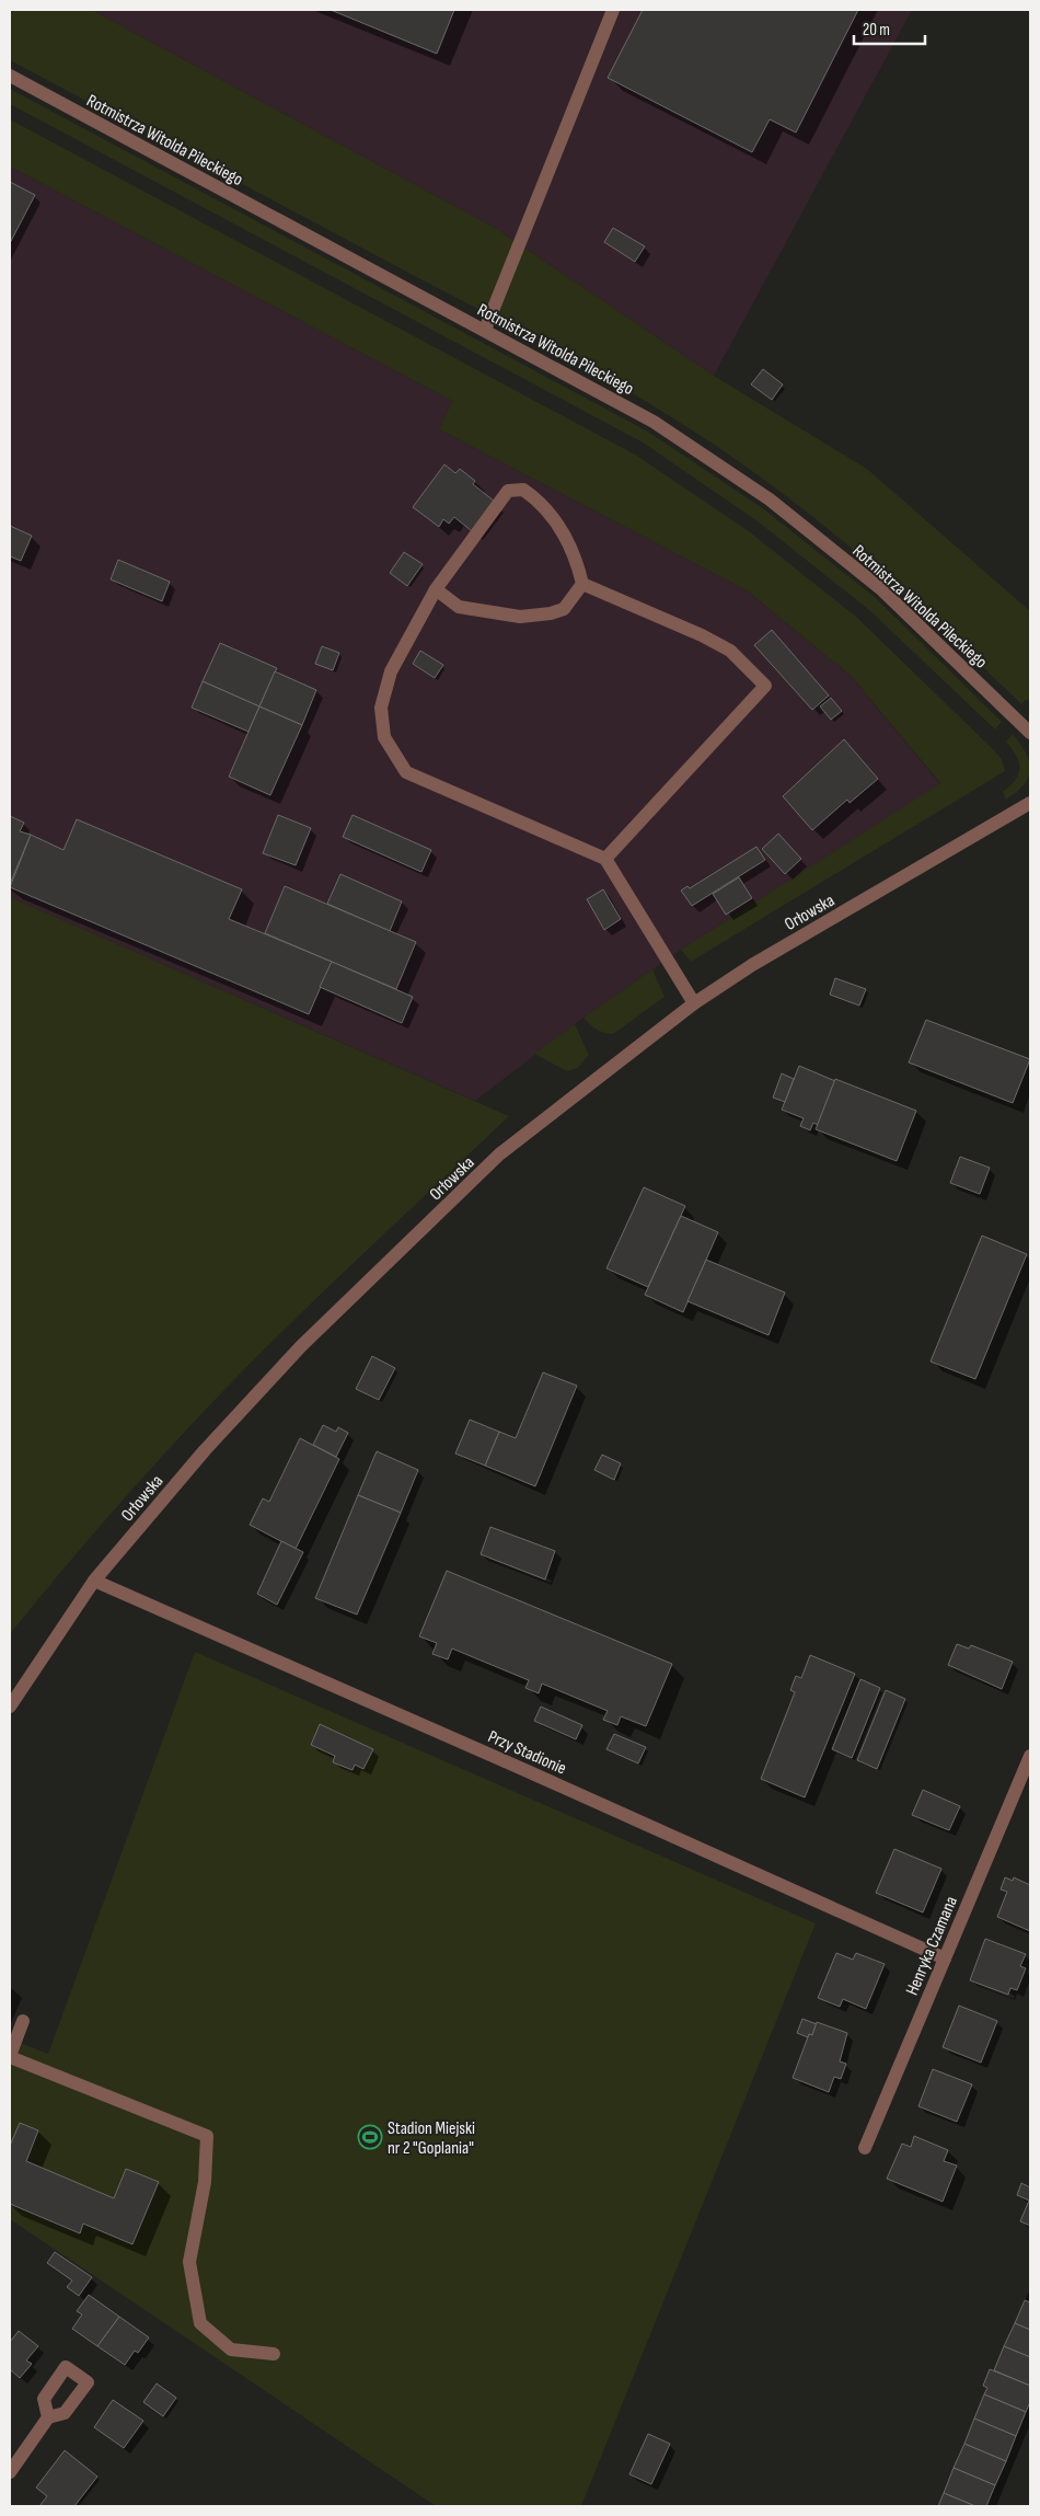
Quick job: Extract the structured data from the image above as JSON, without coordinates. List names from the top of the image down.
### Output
{
  "streets": {
    "street": [
      "Rotmistrza Witolda Pileckiego",
      "Orłowska",
      "Przy Stadionie",
      "Henryka Czamana"
    ]
  },
  "crossings": [
    ["Orłowska", "Przy Stadionie"],
    ["Przy Stadionie", "Henryka Czamana"]
  ],
  "places": {
    "sports": ["Stadion Miejski nr 2 \"Goplania\""]
  },
  "scale_bar": "20 m"
}
